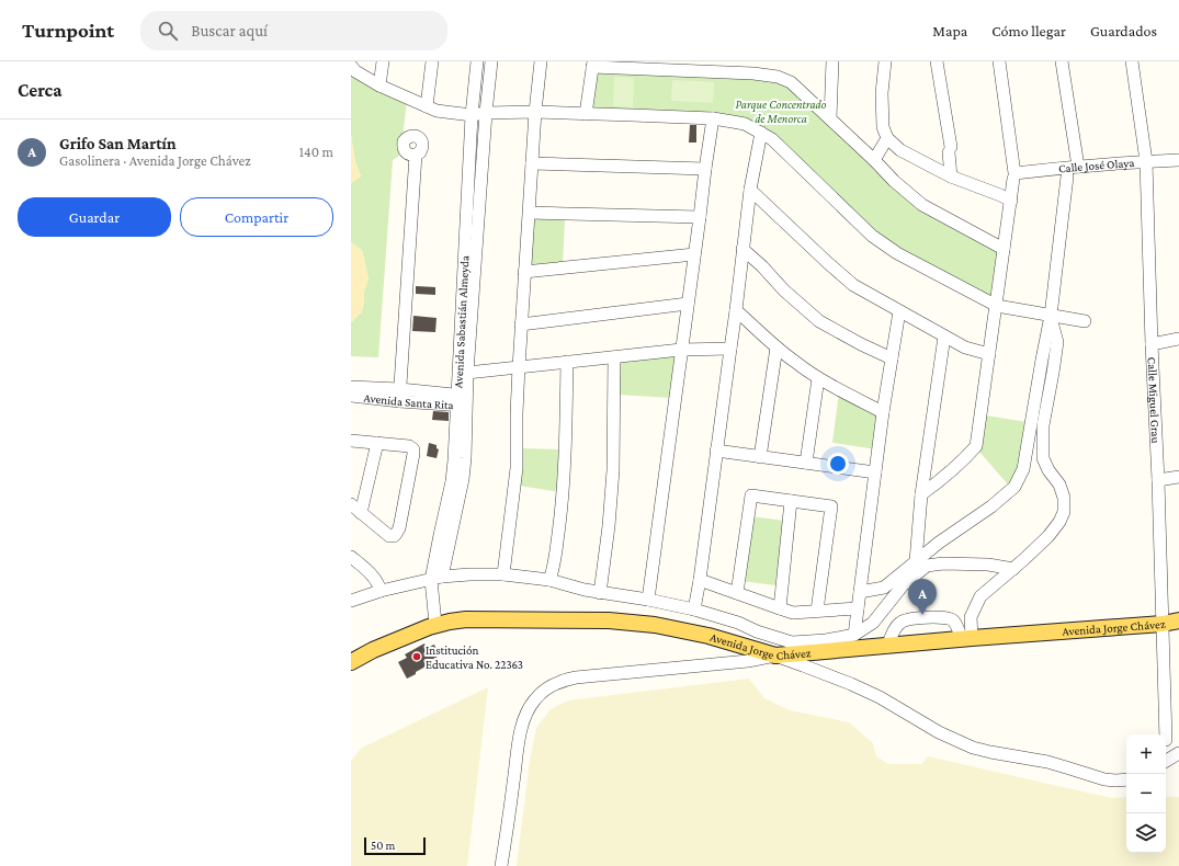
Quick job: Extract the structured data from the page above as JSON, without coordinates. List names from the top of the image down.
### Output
{
  "streets": {
    "main road": ["Avenida Jorge Chávez"],
    "street": [
      "Calle José Olaya",
      "Avenida Sabastián Almeyda",
      "Calle Miguel Grau",
      "Avenida Santa Rita"
    ]
  },
  "crossings": [
    ["Calle José Olaya", "Calle Miguel Grau"],
    ["Avenida Sabastián Almeyda", "Avenida Santa Rita"],
    ["Avenida Sabastián Almeyda", "Avenida Jorge Chávez"],
    ["Calle Miguel Grau", "Avenida Jorge Chávez"]
  ],
  "parks": ["Parque Concentrado de Menorca"],
  "places": ["Institución Educativa No. 22363"],
  "scale_bar": "50 m",
  "page": {
    "header": "Turnpoint",
    "search": "Buscar aquí",
    "nav": ["Mapa", "Cómo llegar", "Guardados"],
    "heading": "Cerca",
    "list": [
      {
        "mark": "A",
        "name": "Grifo San Martín",
        "note": "Gasolinera · Avenida Jorge Chávez",
        "value": "140 m"
      }
    ],
    "buttons": ["Guardar", "Compartir"],
    "pins": "A",
    "map_buttons": ["+", "−"],
    "scale": "50 m"
  }
}
